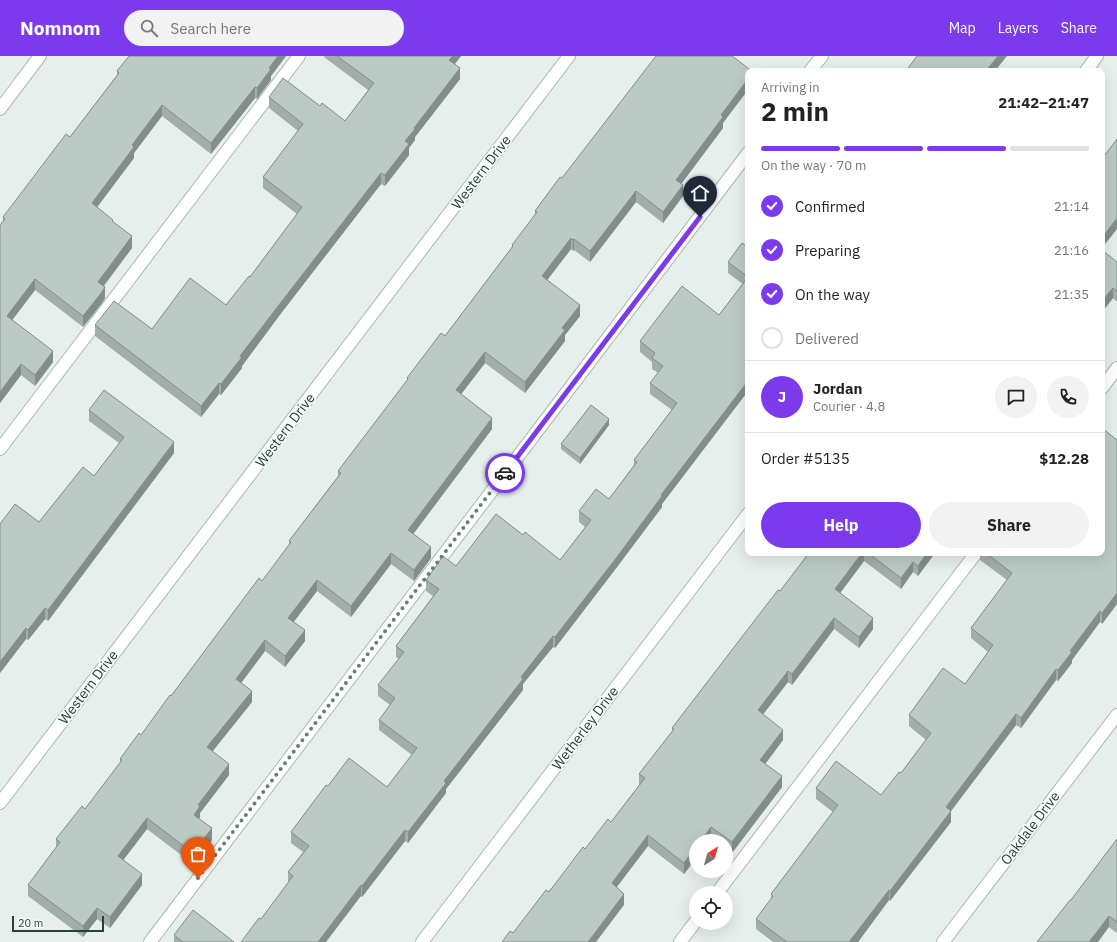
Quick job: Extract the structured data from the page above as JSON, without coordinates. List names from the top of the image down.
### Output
{
  "streets": {
    "street": ["Western Drive", "Wetherley Drive", "Oakdale Drive"]
  },
  "scale_bar": "20 m",
  "north": "top right",
  "page": {
    "header": "Nomnom",
    "search": "Search here",
    "nav": ["Map", "Layers", "Share"],
    "heading": ["2 min", "Arriving in", "21:42–21:47"],
    "panel": [
      "Jordan",
      "Courier · 4.8",
      "Order #5135",
      "$12.28"
    ],
    "bar": "On the way · 70 m",
    "list": [
      ["Confirmed", "21:14"],
      ["Preparing", "21:16"],
      ["On the way", "21:35"],
      "Delivered"
    ],
    "round": "J",
    "buttons": ["Help", "Share"],
    "scale": "20 m"
  }
}
